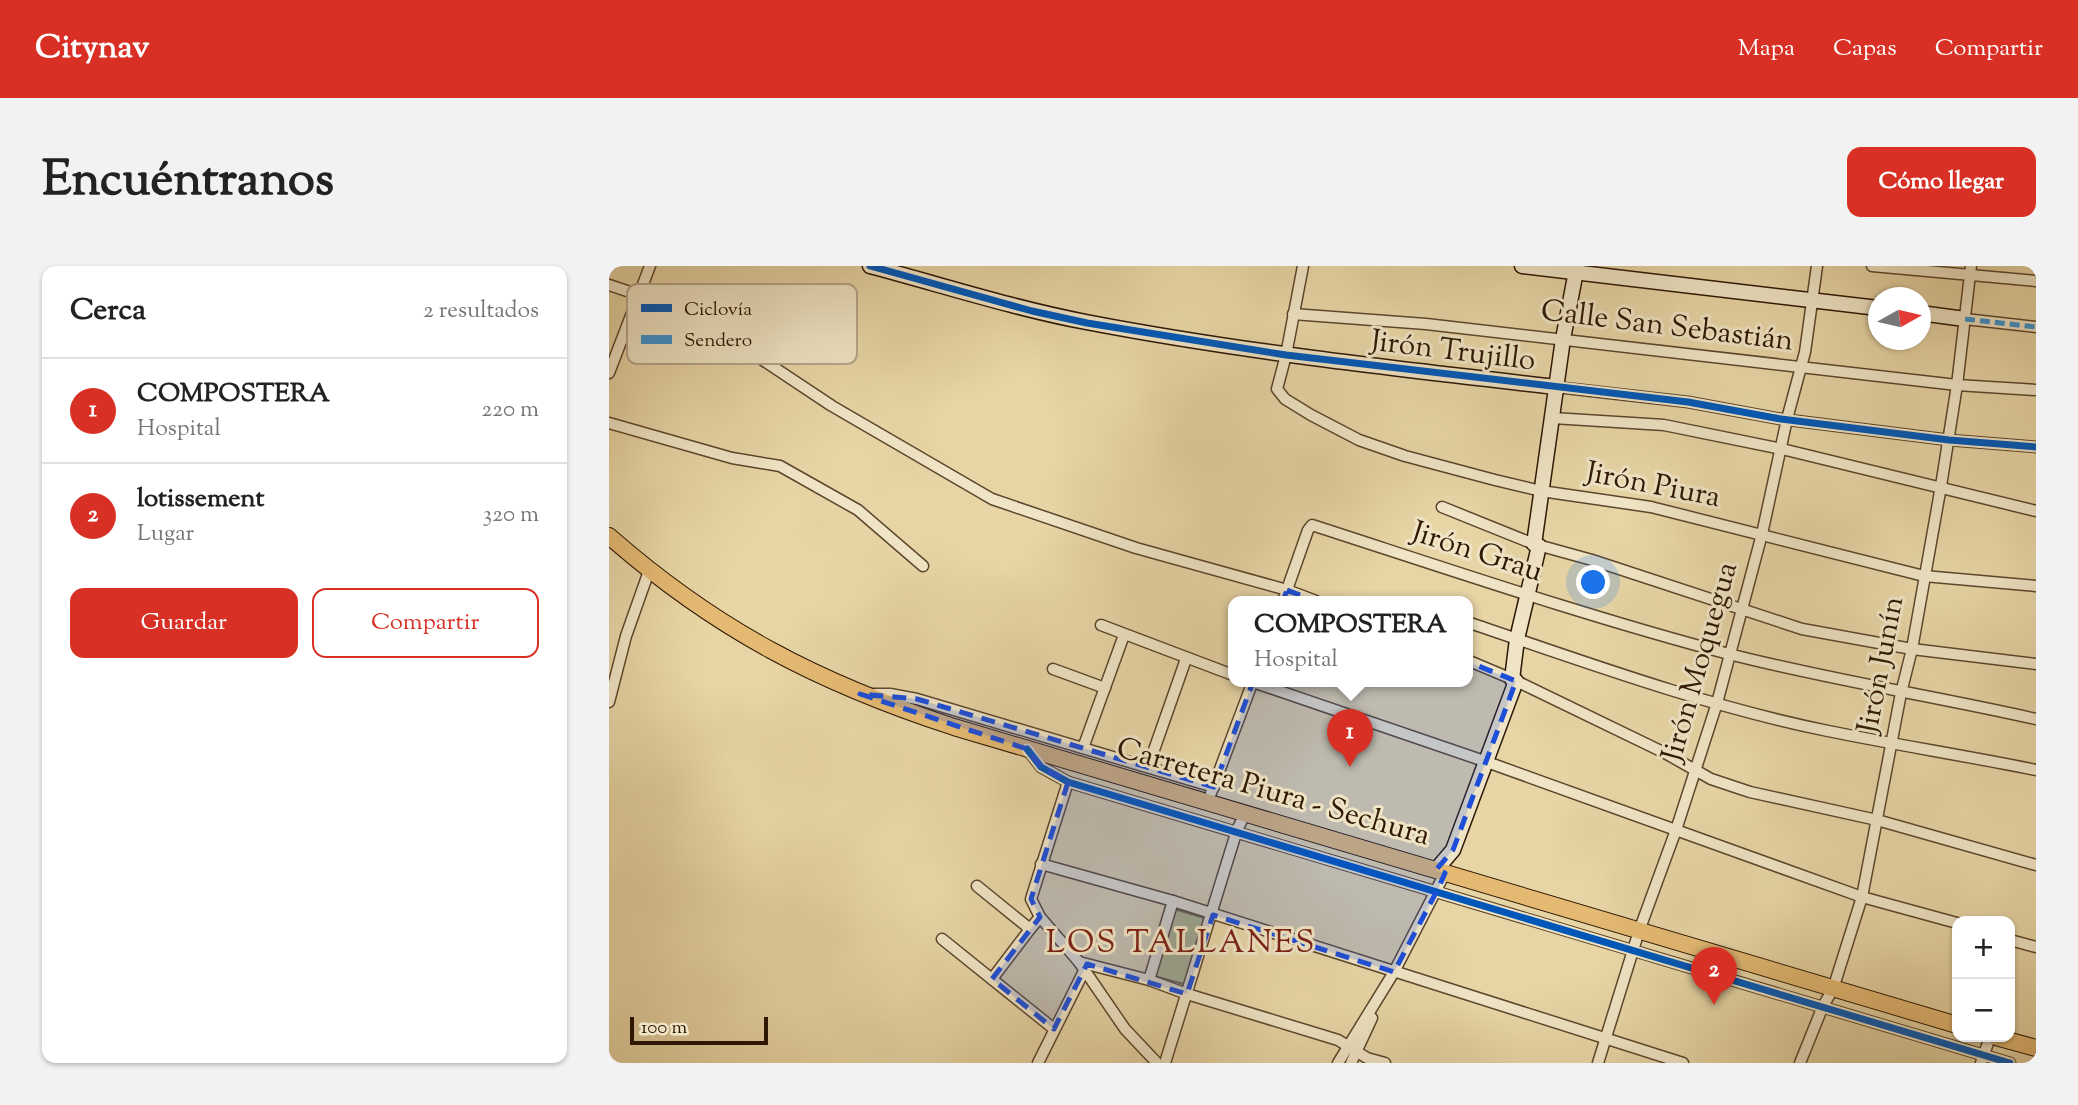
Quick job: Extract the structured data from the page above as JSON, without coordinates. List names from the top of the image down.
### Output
{
  "streets": {
    "main road": ["Carretera Piura - Sechura"],
    "street": [
      "Calle San Sebastián",
      "Jirón Trujillo",
      "Jirón Piura",
      "Jirón Grau",
      "Jirón Moquegua",
      "Jirón Junín"
    ]
  },
  "crossings": [
    ["Calle San Sebastián", "Jirón Moquegua"],
    ["Calle San Sebastián", "Jirón Junín"],
    ["Jirón Trujillo", "Jirón Piura"],
    ["Jirón Trujillo", "Jirón Moquegua"],
    ["Jirón Trujillo", "Jirón Junín"],
    ["Jirón Piura", "Jirón Moquegua"],
    ["Jirón Piura", "Jirón Junín"],
    ["Jirón Grau", "Jirón Moquegua"],
    ["Jirón Grau", "Jirón Junín"],
    ["Jirón Moquegua", "Carretera Piura - Sechura"],
    ["Jirón Junín", "Carretera Piura - Sechura"]
  ],
  "districts": ["LOS TALLANES"],
  "legend": ["Ciclovía", "Sendero"],
  "scale_bar": "100 m",
  "north": "right",
  "page": {
    "header": "Citynav",
    "nav": ["Mapa", "Capas", "Compartir"],
    "title": "Encuéntranos",
    "buttons": [
      "Cómo llegar",
      ["Guardar", "Compartir"]
    ],
    "heading": ["Cerca", "2 resultados"],
    "list": [
      {
        "mark": "1",
        "name": "COMPOSTERA",
        "note": "Hospital",
        "value": "220 m"
      },
      {
        "mark": "2",
        "name": "lotissement",
        "note": "Lugar",
        "value": "320 m"
      }
    ],
    "popup": ["COMPOSTERA", "Hospital"],
    "pins": ["1", "2"],
    "map_buttons": ["+", "−"],
    "scale": "100 m"
  }
}
